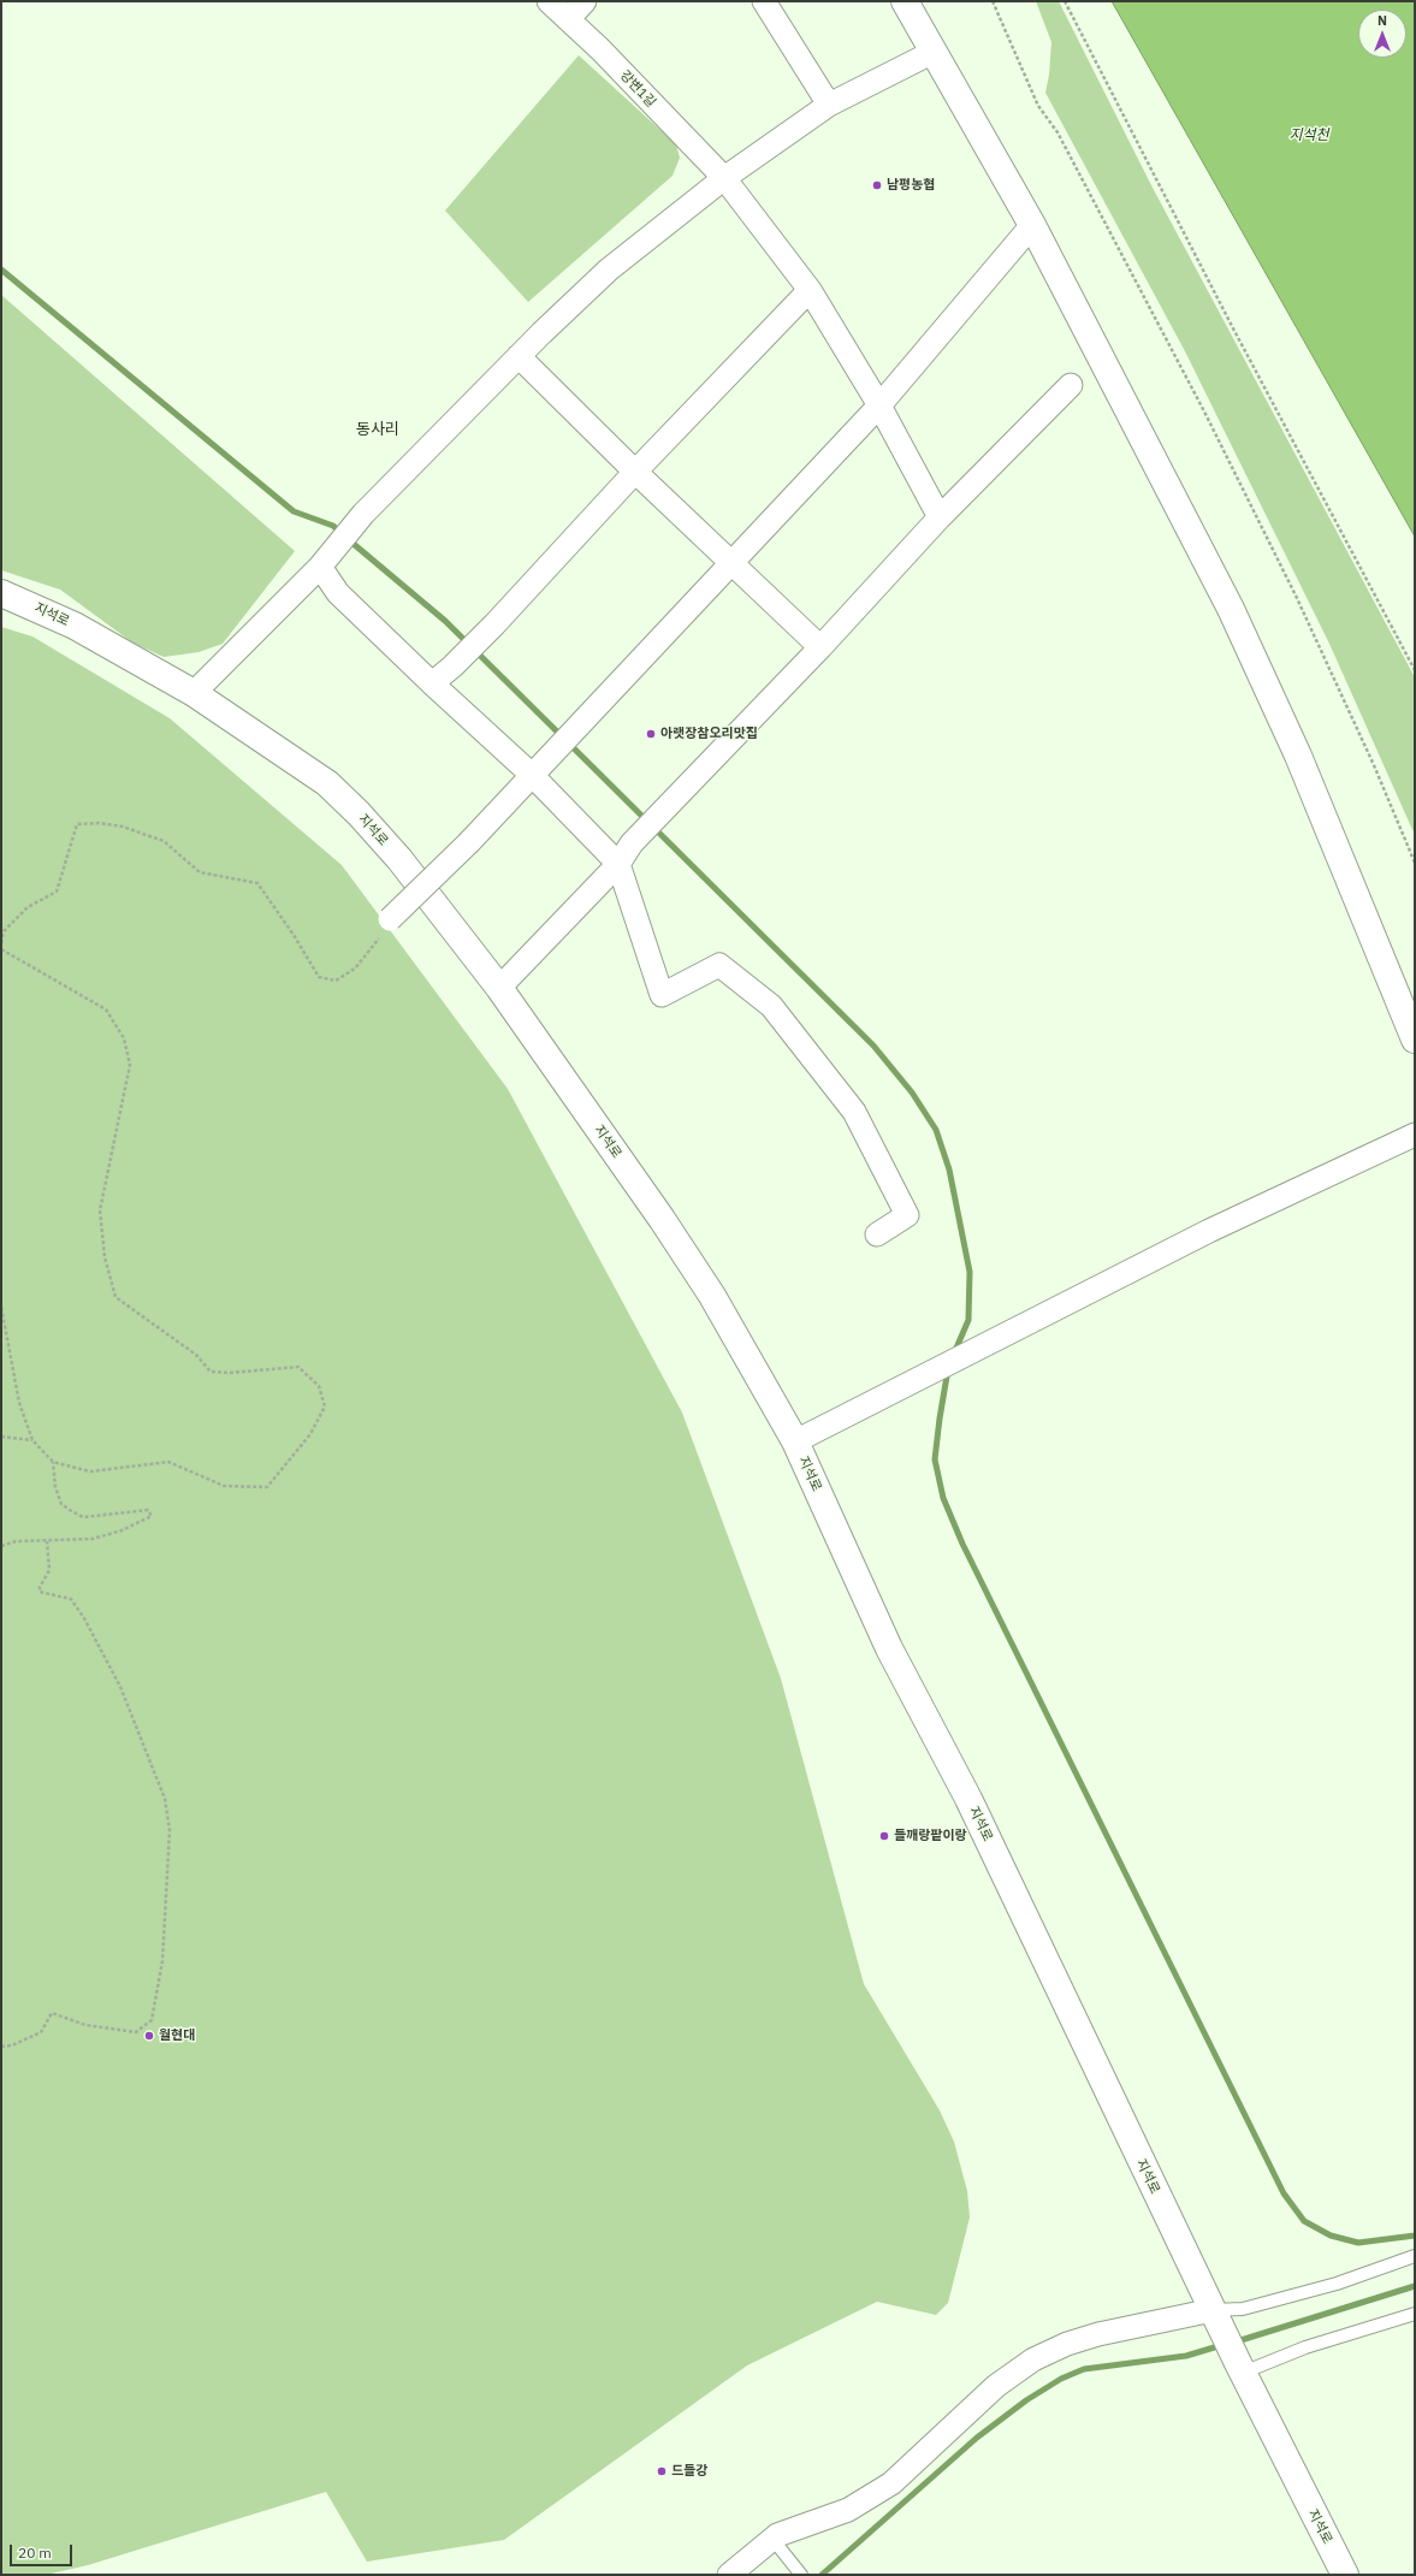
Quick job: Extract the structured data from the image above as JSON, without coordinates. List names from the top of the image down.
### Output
{
  "streets": {
    "main road": ["지석로"],
    "street": ["강변1길"]
  },
  "districts": ["동사리"],
  "water": ["지석천"],
  "places": [
    "남평농협",
    "아랫장참오리맛집",
    "들깨랑팥이랑",
    "월현대",
    "드들강"
  ],
  "scale_bar": "20 m",
  "north": "top"
}
